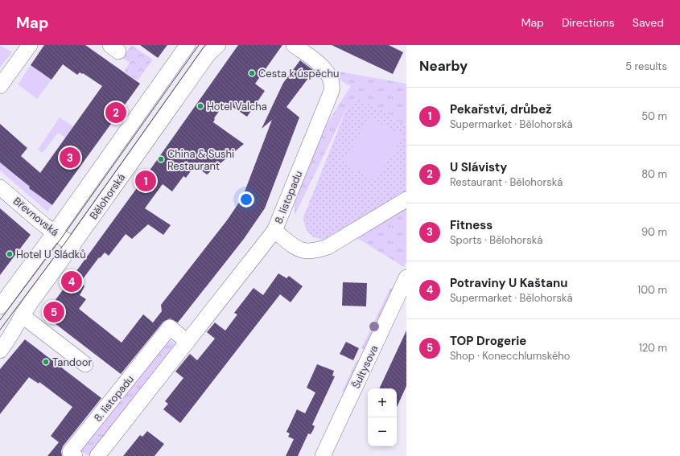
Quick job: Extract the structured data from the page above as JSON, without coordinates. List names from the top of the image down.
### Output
{
  "streets": {
    "street": [
      "Bělohorská",
      "8. listopadu",
      "Břevnovská",
      "Šultysova"
    ]
  },
  "crossings": [
    ["Bělohorská", "Břevnovská"]
  ],
  "places": [
    "Cesta k úspěchu",
    "Hotel Valcha",
    "China & Sushi Restaurant",
    "Hotel U Sládků",
    "Tandoor"
  ],
  "page": {
    "header": "Map",
    "nav": ["Map", "Directions", "Saved"],
    "heading": ["Nearby", "5 results"],
    "list": [
      {
        "mark": "1",
        "name": "Pekařství, drůbež",
        "note": "Supermarket · Bělohorská",
        "value": "50 m"
      },
      {
        "mark": "2",
        "name": "U Slávisty",
        "note": "Restaurant · Bělohorská",
        "value": "80 m"
      },
      {
        "mark": "3",
        "name": "Fitness",
        "note": "Sports · Bělohorská",
        "value": "90 m"
      },
      {
        "mark": "4",
        "name": "Potraviny U Kaštanu",
        "note": "Supermarket · Bělohorská",
        "value": "100 m"
      },
      {
        "mark": "5",
        "name": "TOP Drogerie",
        "note": "Shop · Konecchlumského",
        "value": "120 m"
      }
    ],
    "pins": [
      "2",
      "3",
      "1",
      "4",
      "5"
    ],
    "map_buttons": ["+", "−"]
  }
}
